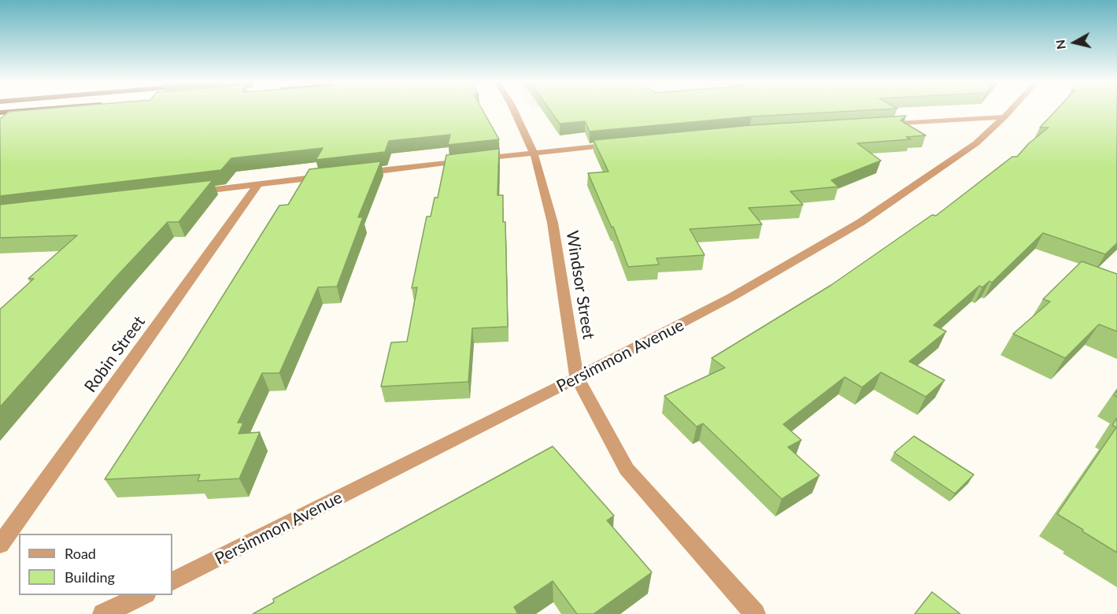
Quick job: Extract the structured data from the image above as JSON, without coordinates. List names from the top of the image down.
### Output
{
  "streets": {
    "street": ["Windsor Street", "Robin Street", "Persimmon Avenue"]
  },
  "crossings": [
    ["Windsor Street", "Persimmon Avenue"]
  ],
  "legend": ["Road", "Building"],
  "north": "left"
}
